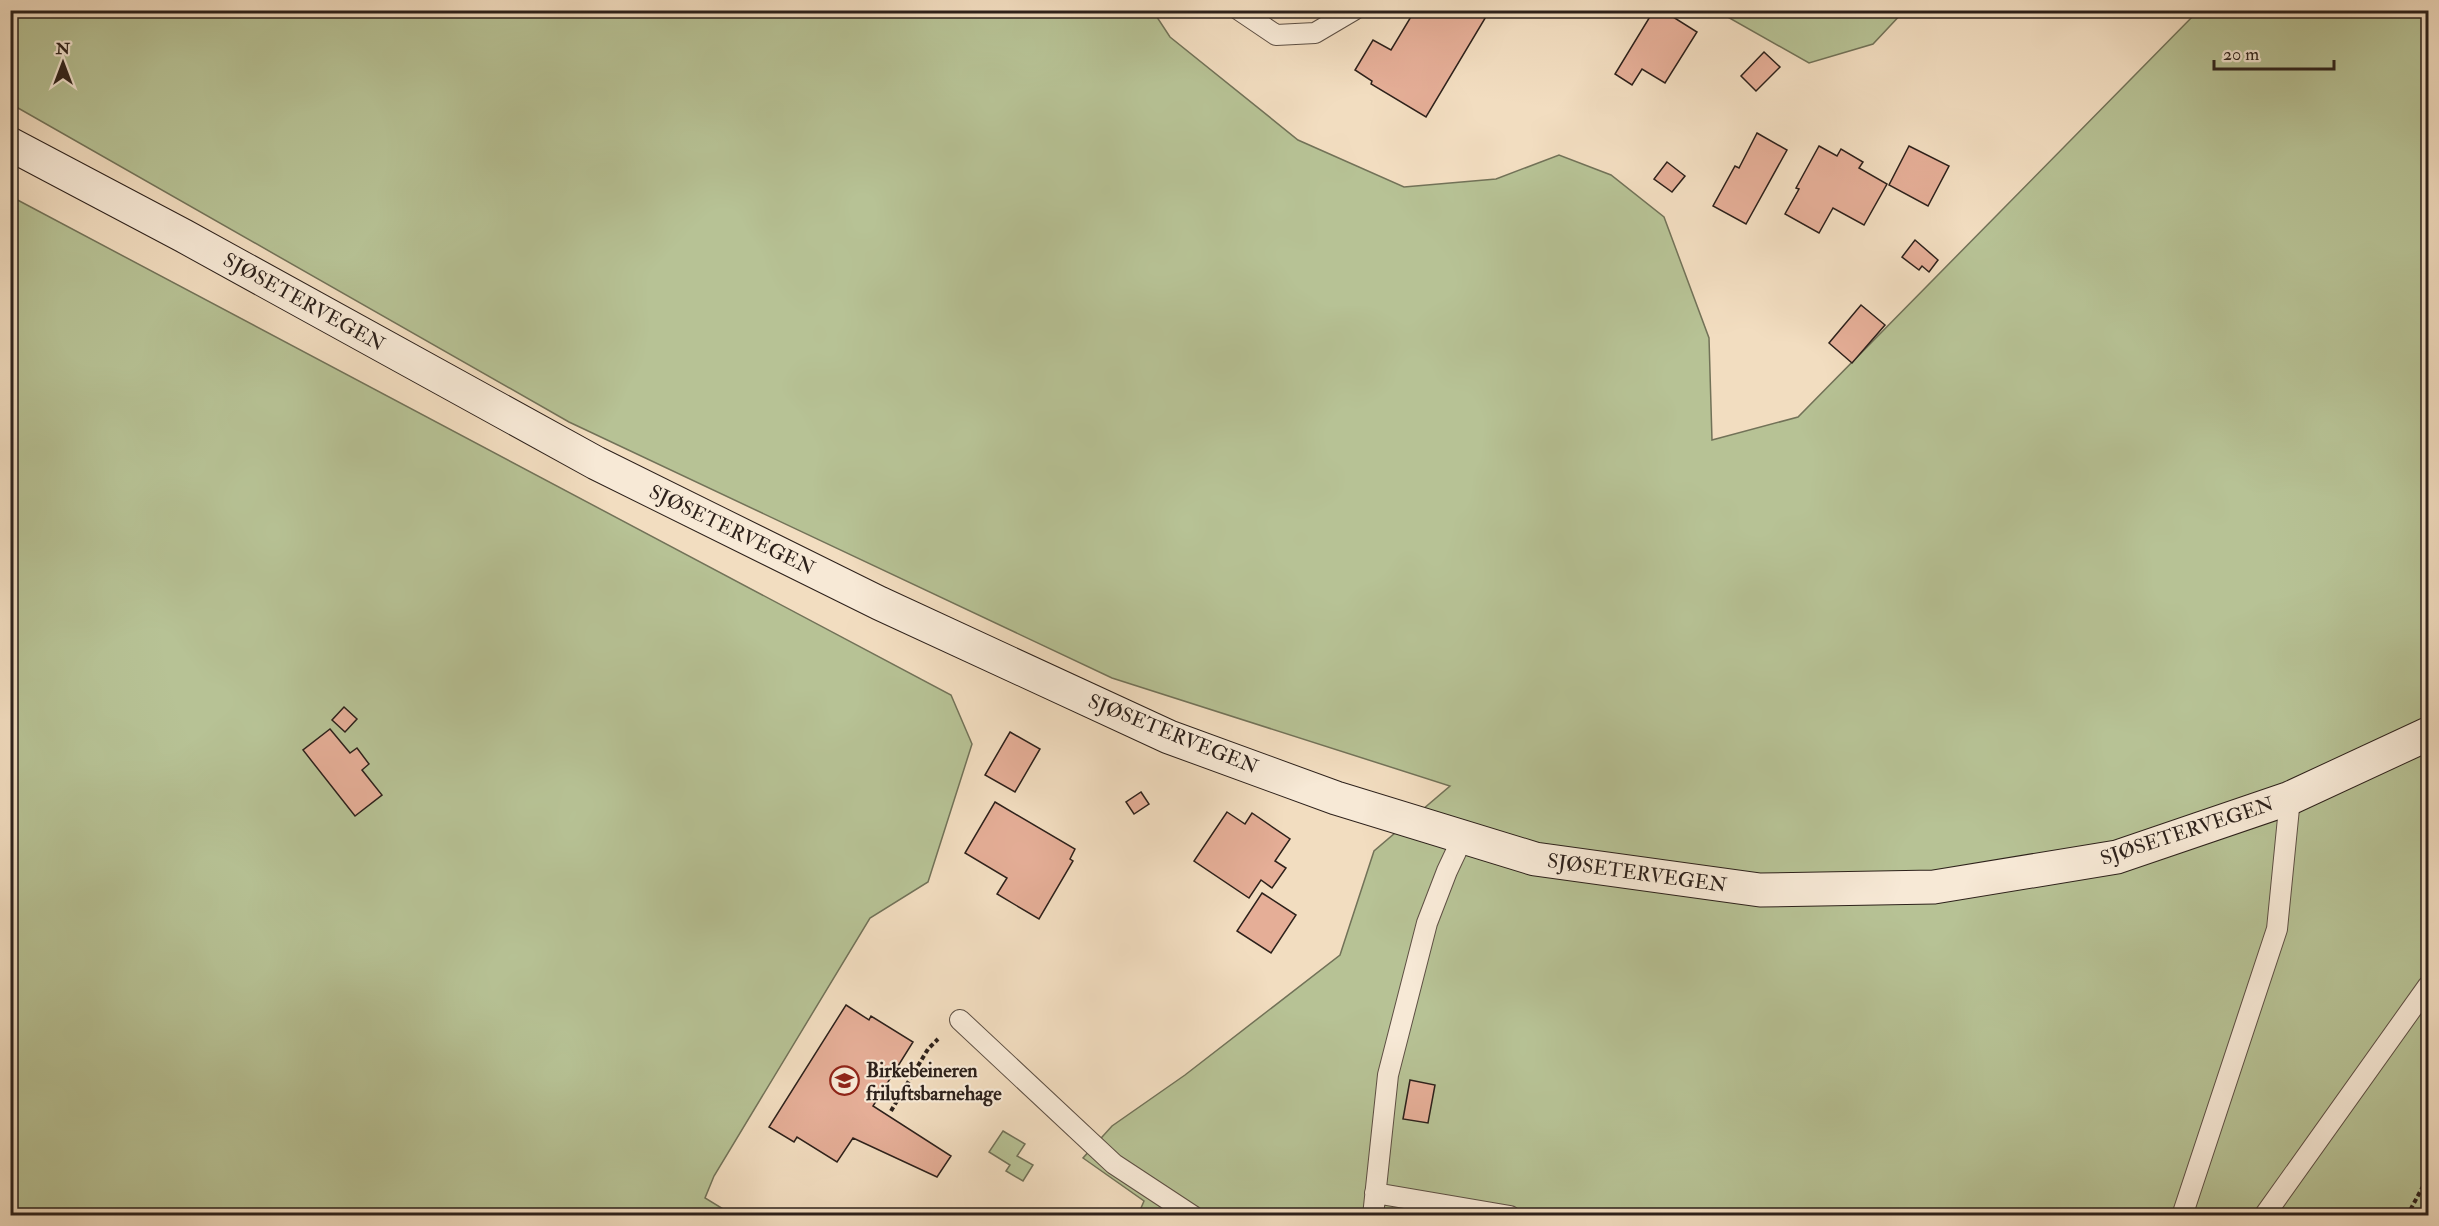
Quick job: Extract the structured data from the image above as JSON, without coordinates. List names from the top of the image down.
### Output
{
  "streets": {
    "street": ["SJØSETERVEGEN"]
  },
  "places": {
    "school or university": ["Birkebeineren friluftsbarnehage"]
  },
  "scale_bar": "20 m",
  "north": "top"
}
